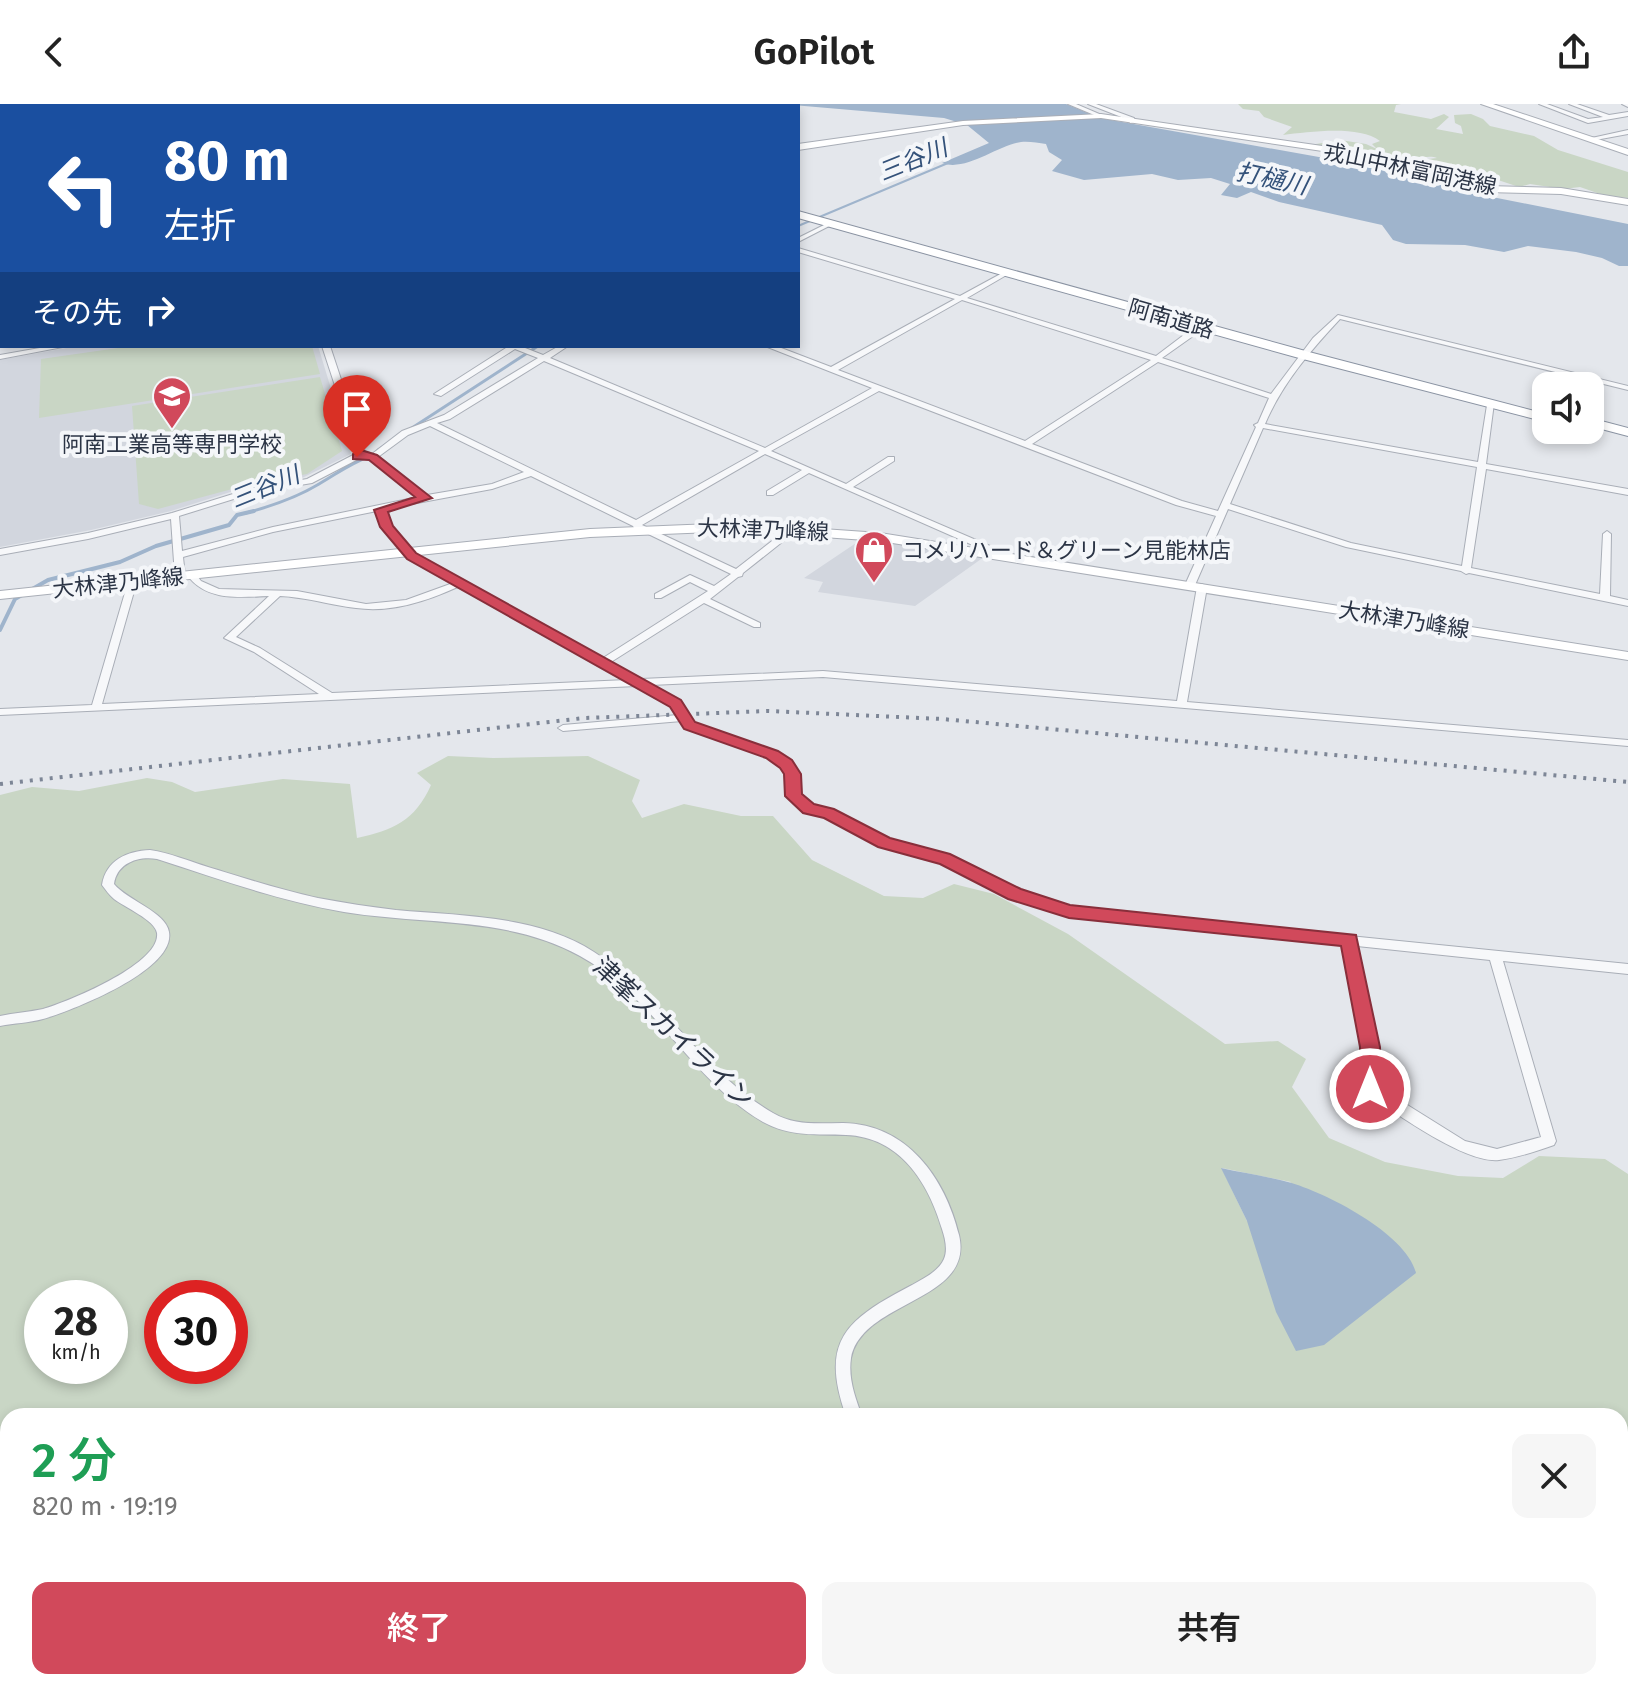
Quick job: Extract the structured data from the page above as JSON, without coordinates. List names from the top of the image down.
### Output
{
  "streets": {
    "highway": ["阿南道路"],
    "main road": ["戎山中林富岡港線", "大林津乃峰線"],
    "street": ["津峯スカイライン"]
  },
  "water": ["三谷川", "打樋川"],
  "places": {
    "school or university": ["阿南工業高等専門学校"],
    "shop": ["コメリハード＆グリーン見能林店"]
  },
  "page": {
    "header": "GoPilot",
    "turn": ["80 m", "左折"],
    "then": "その先",
    "speed": "28 km/h",
    "limit": "30",
    "heading": ["2 分", "820 m · 19:19"],
    "buttons": ["終了", "共有"]
  }
}
